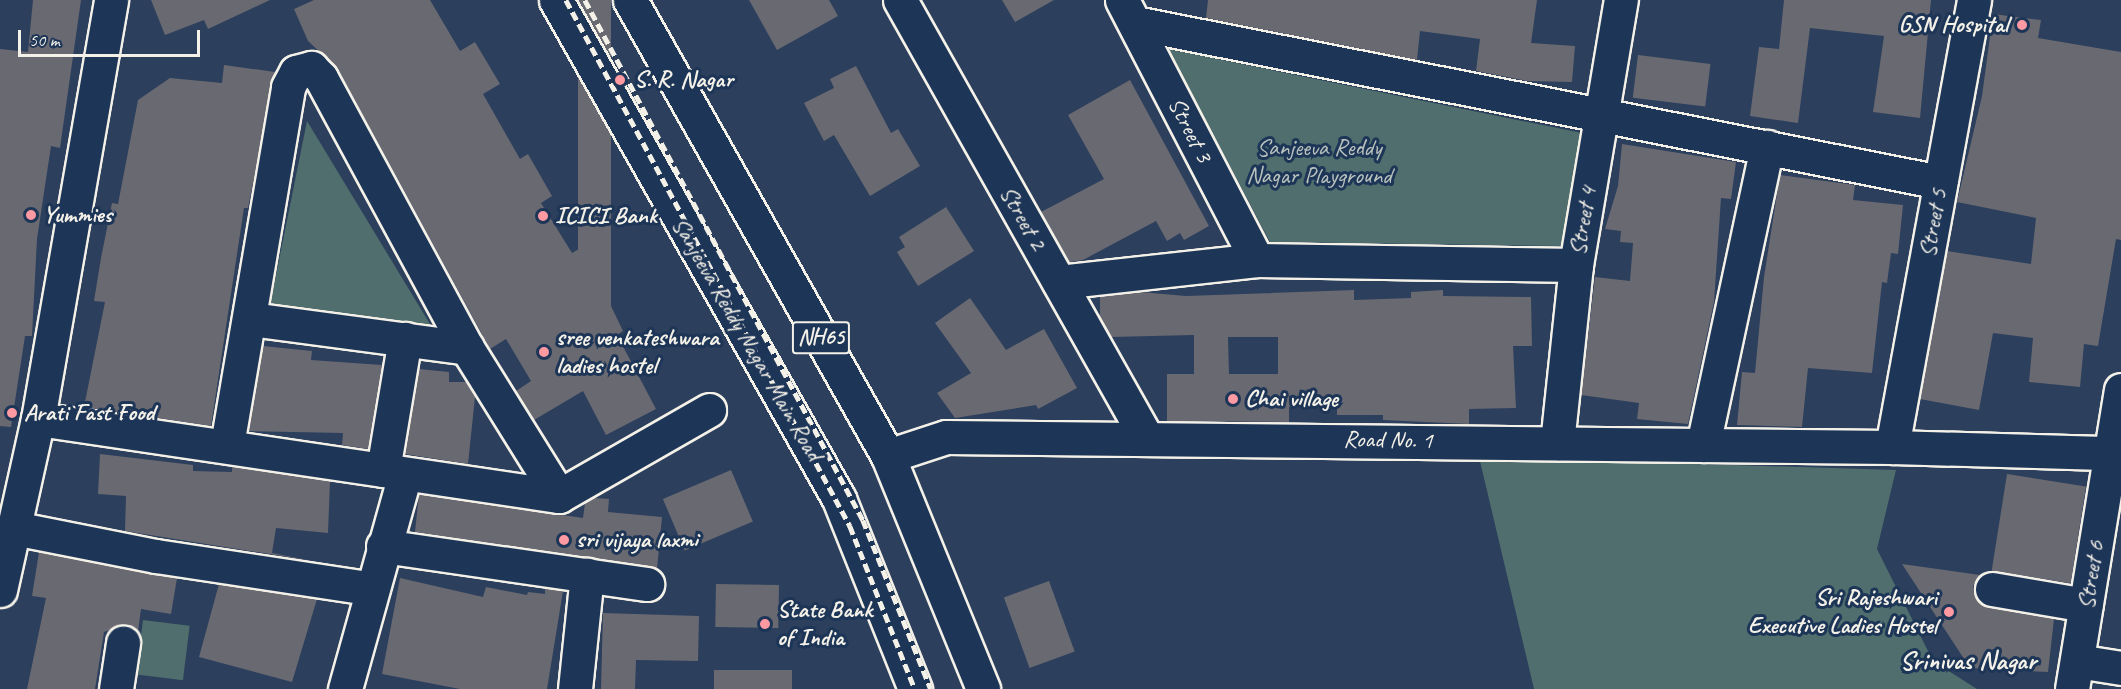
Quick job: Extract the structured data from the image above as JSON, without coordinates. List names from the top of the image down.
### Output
{
  "streets": {
    "main road": [
      "Street 3",
      "Street 2",
      "Street 4",
      "Street 5",
      "NH65",
      "Sanjeeva Reddy Nagar Main Road",
      "Road No. 1",
      "Street 6"
    ]
  },
  "crossings": [
    ["Street 2", "Road No. 1"],
    ["Street 4", "Road No. 1"],
    ["Street 5", "Road No. 1"],
    ["NH65", "Road No. 1"],
    ["Road No. 1", "Street 6"]
  ],
  "districts": ["Srinivas Nagar"],
  "parks": ["Sanjeeva Reddy Nagar Playground"],
  "places": [
    "GSN Hospital",
    "S. R. Nagar",
    "Yummies",
    "ICICI Bank",
    "sree venkateshwara ladies hostel",
    "Chai village",
    "Arati Fast Food",
    "sri vijaya laxmi",
    "Sri Rajeshwari Executive Ladies Hostel",
    "State Bank of India"
  ],
  "scale_bar": "50 m"
}
